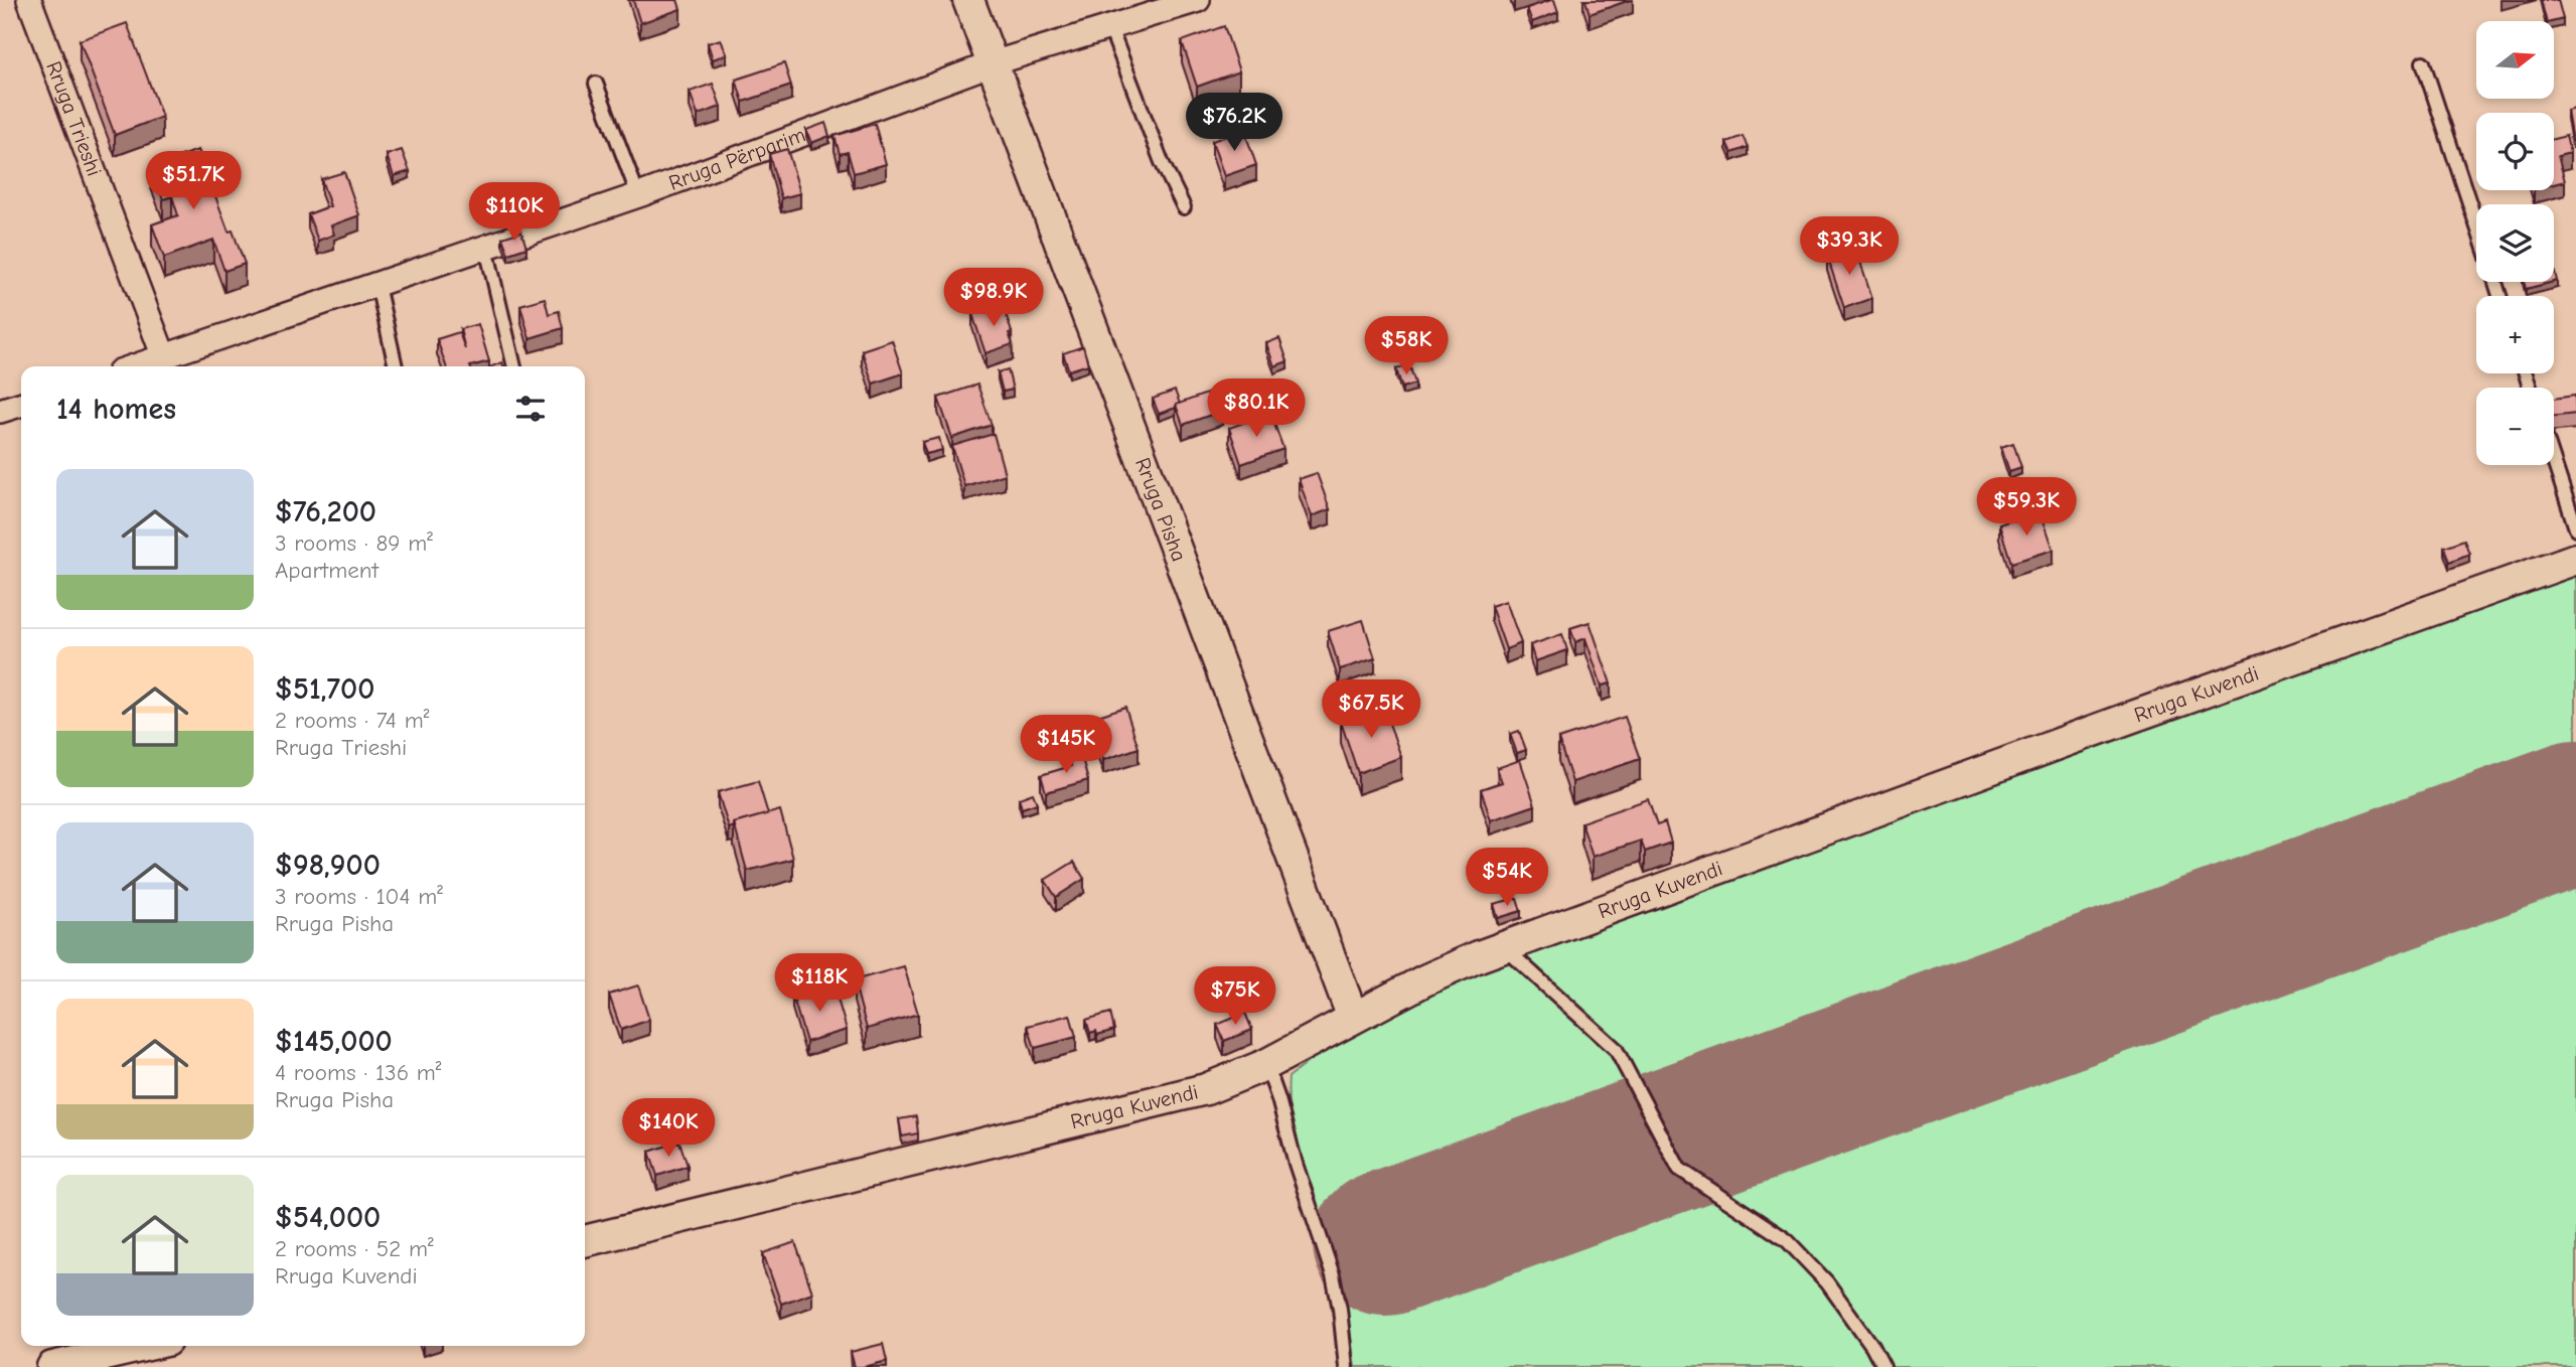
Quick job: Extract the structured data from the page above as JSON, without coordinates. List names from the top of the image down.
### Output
{
  "streets": {
    "street": [
      "Rruga Trieshi",
      "Rruga Përparimi",
      "Rruga Pisha",
      "Rruga Kuvendi"
    ]
  },
  "crossings": [
    ["Rruga Trieshi", "Rruga Përparimi"],
    ["Rruga Përparimi", "Rruga Pisha"],
    ["Rruga Pisha", "Rruga Kuvendi"]
  ],
  "north": "right",
  "page": {
    "map_buttons": ["+", "−"],
    "price": [
      "$76.2K",
      "$51.7K",
      "$110K",
      "$39.3K",
      "$98.9K",
      "$58K",
      "$80.1K",
      "$59.3K",
      "$67.5K",
      "$145K",
      "$54K",
      "$118K",
      "$75K",
      "$140K"
    ],
    "heading": "14 homes",
    "list": [
      {
        "name": "$76,200",
        "note": "3 rooms · 89 m² · Apartment"
      },
      {
        "name": "$51,700",
        "note": "2 rooms · 74 m² · Rruga Trieshi"
      },
      {
        "name": "$98,900",
        "note": "3 rooms · 104 m² · Rruga Pisha"
      },
      {
        "name": "$145,000",
        "note": "4 rooms · 136 m² · Rruga Pisha"
      },
      {
        "name": "$54,000",
        "note": "2 rooms · 52 m² · Rruga Kuvendi"
      }
    ]
  }
}
